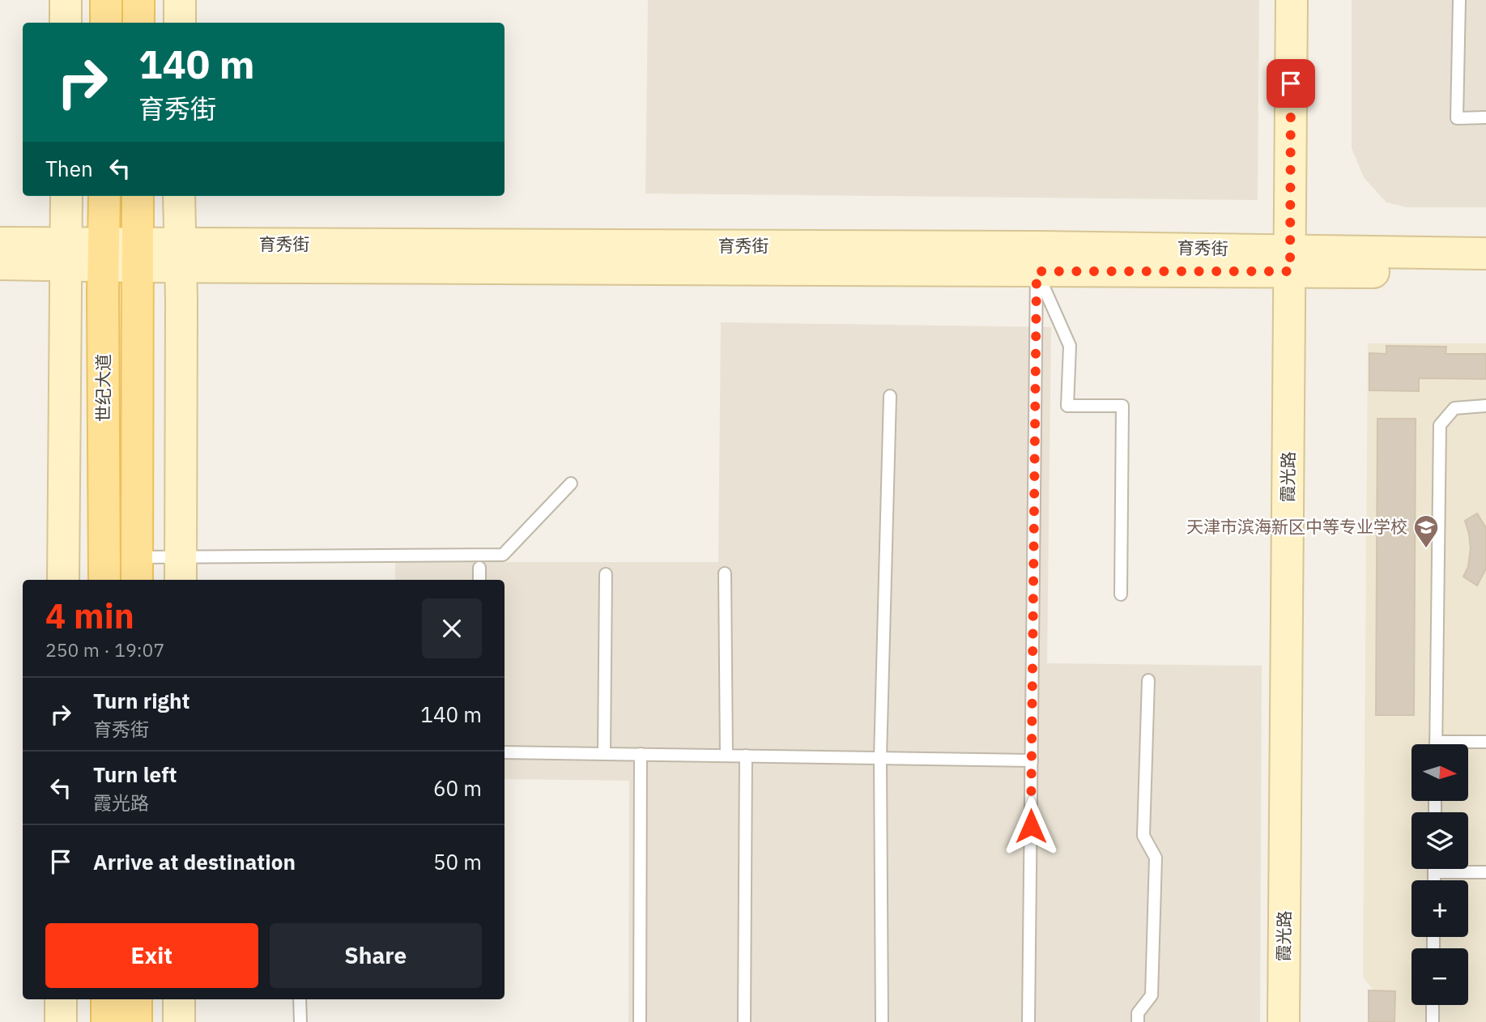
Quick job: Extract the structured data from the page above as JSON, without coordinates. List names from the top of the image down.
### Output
{
  "streets": {
    "main road": ["世纪大道"],
    "street": ["育秀街", "霞光路"]
  },
  "crossings": [
    ["育秀街", "世纪大道"],
    ["育秀街", "霞光路"]
  ],
  "places": {
    "school or university": ["天津市滨海新区中等专业学校"]
  },
  "north": "right",
  "page": {
    "turn": ["140 m", "育秀街"],
    "then": "Then",
    "heading": ["4 min", "250 m · 19:07"],
    "list": [
      {
        "name": "Turn right",
        "note": "育秀街",
        "value": "140 m"
      },
      {
        "name": "Turn left",
        "note": "霞光路",
        "value": "60 m"
      },
      {
        "name": "Arrive at destination",
        "value": "50 m"
      }
    ],
    "map_buttons": ["+", "−"],
    "buttons": ["Exit", "Share"]
  }
}
